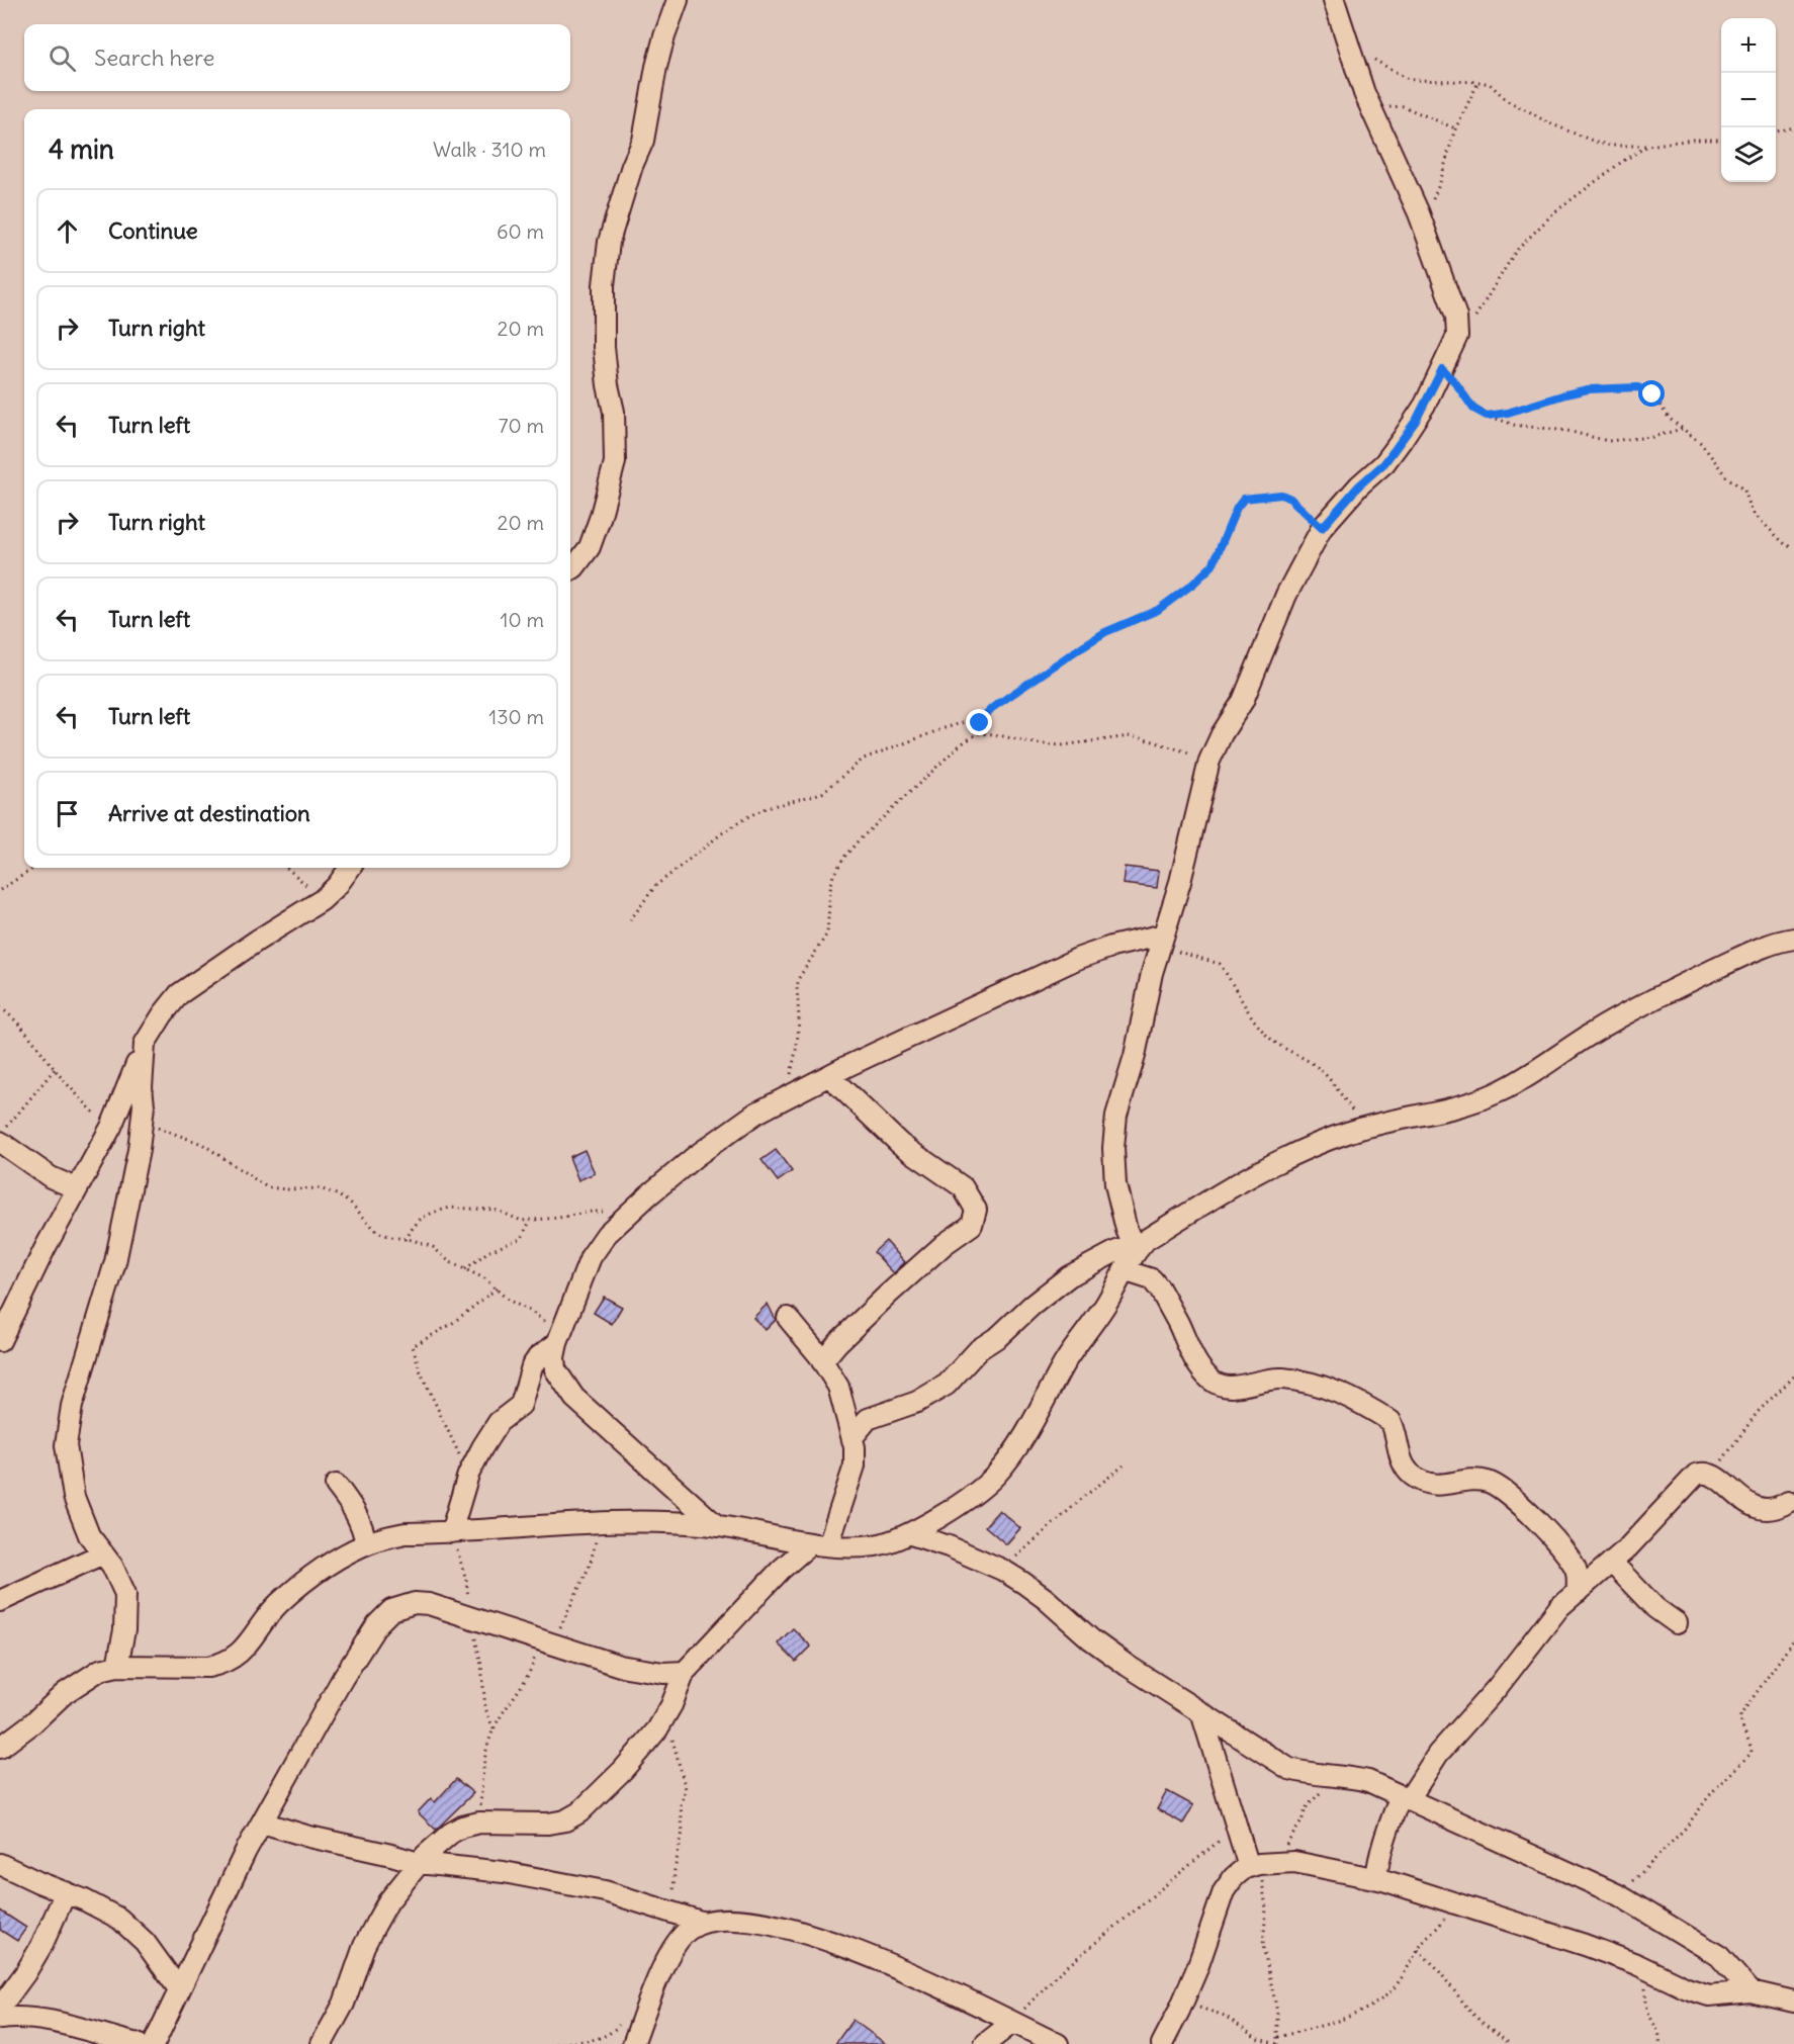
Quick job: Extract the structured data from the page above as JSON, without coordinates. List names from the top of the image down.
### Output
{
  "page": {
    "map_buttons": ["+", "−"],
    "search": "Search here",
    "heading": ["4 min", "Walk · 310 m"],
    "list": [
      ["Continue", "60 m"],
      ["Turn right", "20 m"],
      ["Turn left", "70 m"],
      ["Turn right", "20 m"],
      ["Turn left", "10 m"],
      ["Turn left", "130 m"],
      "Arrive at destination"
    ]
  }
}
